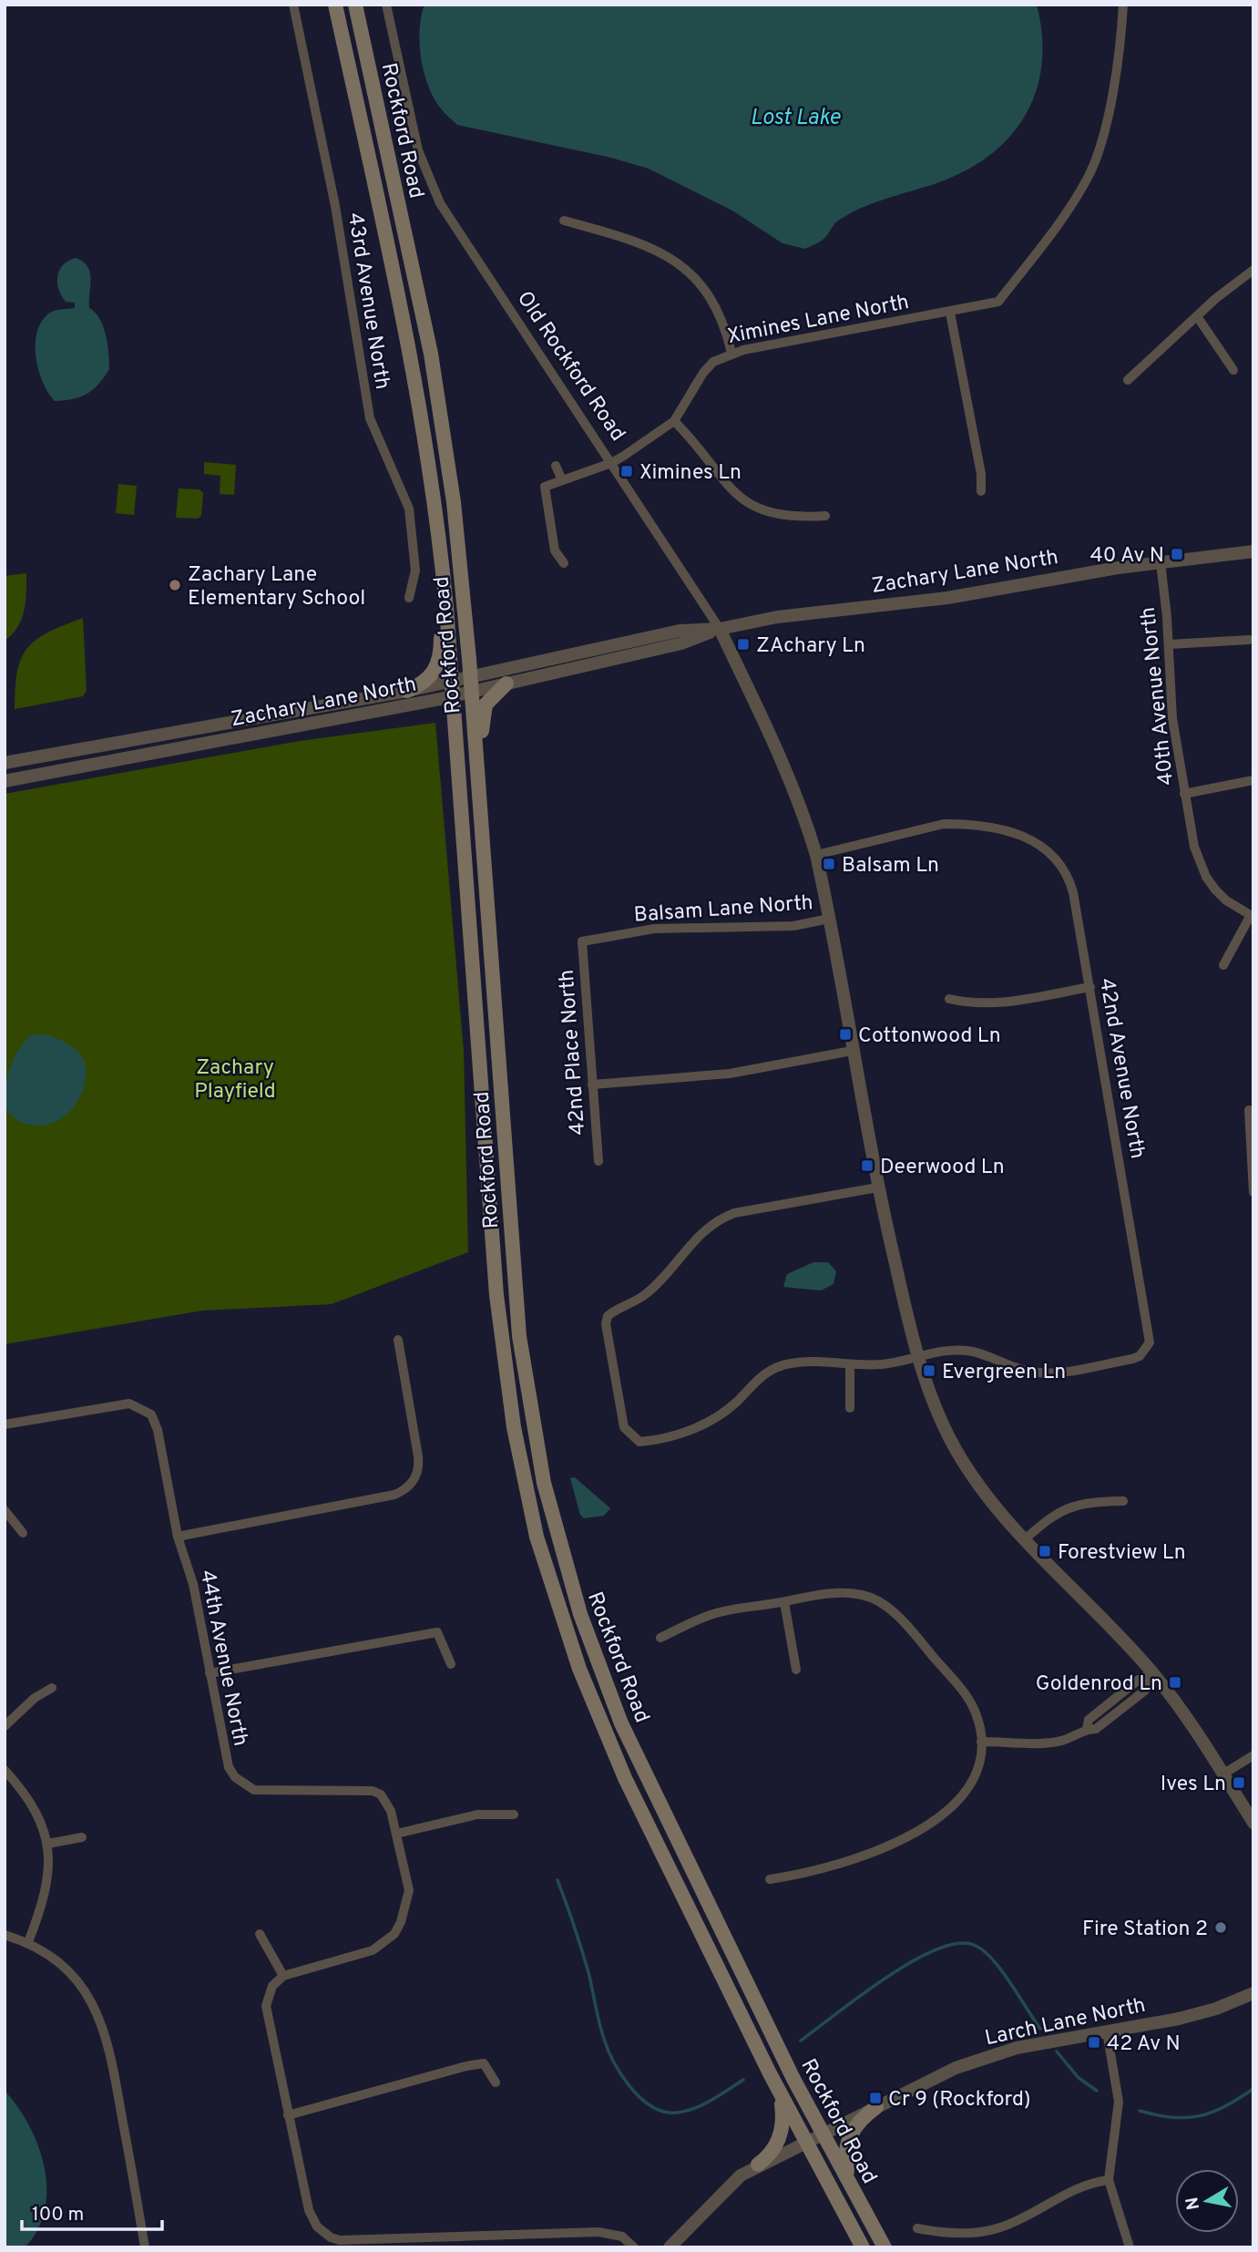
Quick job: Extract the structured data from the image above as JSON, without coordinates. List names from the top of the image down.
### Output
{
  "streets": {
    "main road": ["Rockford Road"],
    "street": [
      "43rd Avenue North",
      "Ximines Lane North",
      "Old Rockford Road",
      "Zachary Lane North",
      "40th Avenue North",
      "Balsam Lane North",
      "42nd Place North",
      "42nd Avenue North",
      "44th Avenue North",
      "Larch Lane North"
    ]
  },
  "crossings": [
    ["Rockford Road", "Zachary Lane North"],
    ["Rockford Road", "Larch Lane North"],
    ["Ximines Lane North", "Old Rockford Road"],
    ["Old Rockford Road", "Zachary Lane North"],
    ["Old Rockford Road", "Balsam Lane North"],
    ["Old Rockford Road", "42nd Avenue North"],
    ["Zachary Lane North", "40th Avenue North"],
    ["Balsam Lane North", "42nd Place North"]
  ],
  "water": ["Lost Lake"],
  "parks": ["Zachary Playfield"],
  "places": {
    "transit": [
      "Ximines Ln",
      "40 Av N",
      "ZAchary Ln",
      "Balsam Ln",
      "Cottonwood Ln",
      "Deerwood Ln",
      "Evergreen Ln",
      "Forestview Ln",
      "Goldenrod Ln",
      "Ives Ln",
      "42 Av N",
      "Cr 9 (Rockford)"
    ],
    "other": ["Zachary Lane Elementary School", "Fire Station 2"]
  },
  "scale_bar": "100 m",
  "north": "left"
}
